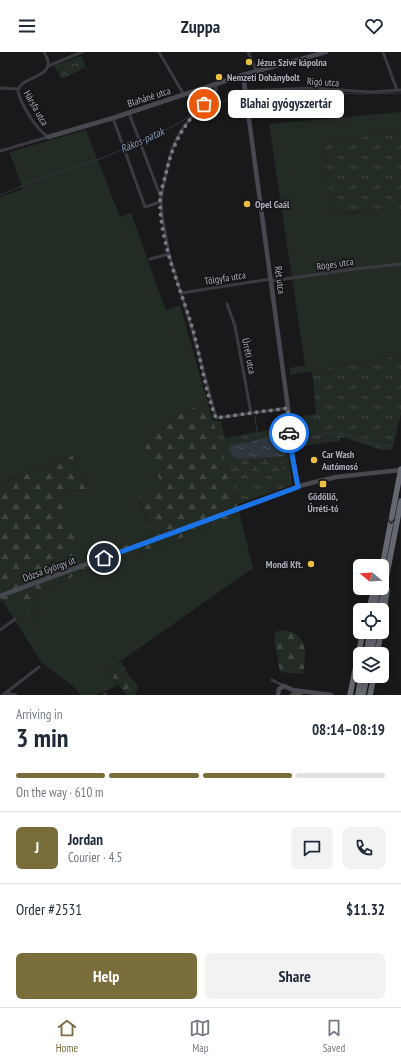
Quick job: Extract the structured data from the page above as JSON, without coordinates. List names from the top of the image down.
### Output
{
  "streets": {
    "street": [
      "Rigó utca",
      "Blaháné utca",
      "Hársfa utca",
      "Röges utca",
      "Tölgyfa utca",
      "Rét utca",
      "Úrréti utca",
      "Dózsa György út"
    ]
  },
  "crossings": [
    ["Rigó utca", "Rét utca"],
    ["Blaháné utca", "Hársfa utca"],
    ["Blaháné utca", "Rét utca"],
    ["Röges utca", "Tölgyfa utca"],
    ["Röges utca", "Rét utca"],
    ["Tölgyfa utca", "Rét utca"],
    ["Rét utca", "Dózsa György út"]
  ],
  "water": ["Rákos-patak"],
  "places": {
    "other": [
      "Jézus Szíve kápolna",
      "Nemzeti Dohánybolt",
      "Blahai gyógyszertár",
      "Opel Gaál",
      "Car Wash Autómosó",
      "Mondi Kft."
    ],
    "transit": ["Gödöllő, Úrréti-tó"]
  },
  "north": "left",
  "page": {
    "header": "Zuppa",
    "bubble": "Blahai gyógyszertár",
    "heading": ["3 min", "Arriving in", "08:14–08:19"],
    "panel": [
      "Jordan",
      "Courier · 4.5",
      "Order #2531",
      "$11.32"
    ],
    "bar": "On the way · 610 m",
    "round": "J",
    "buttons": ["Help", "Share"],
    "tabs": ["Home", "Map", "Saved"]
  }
}
